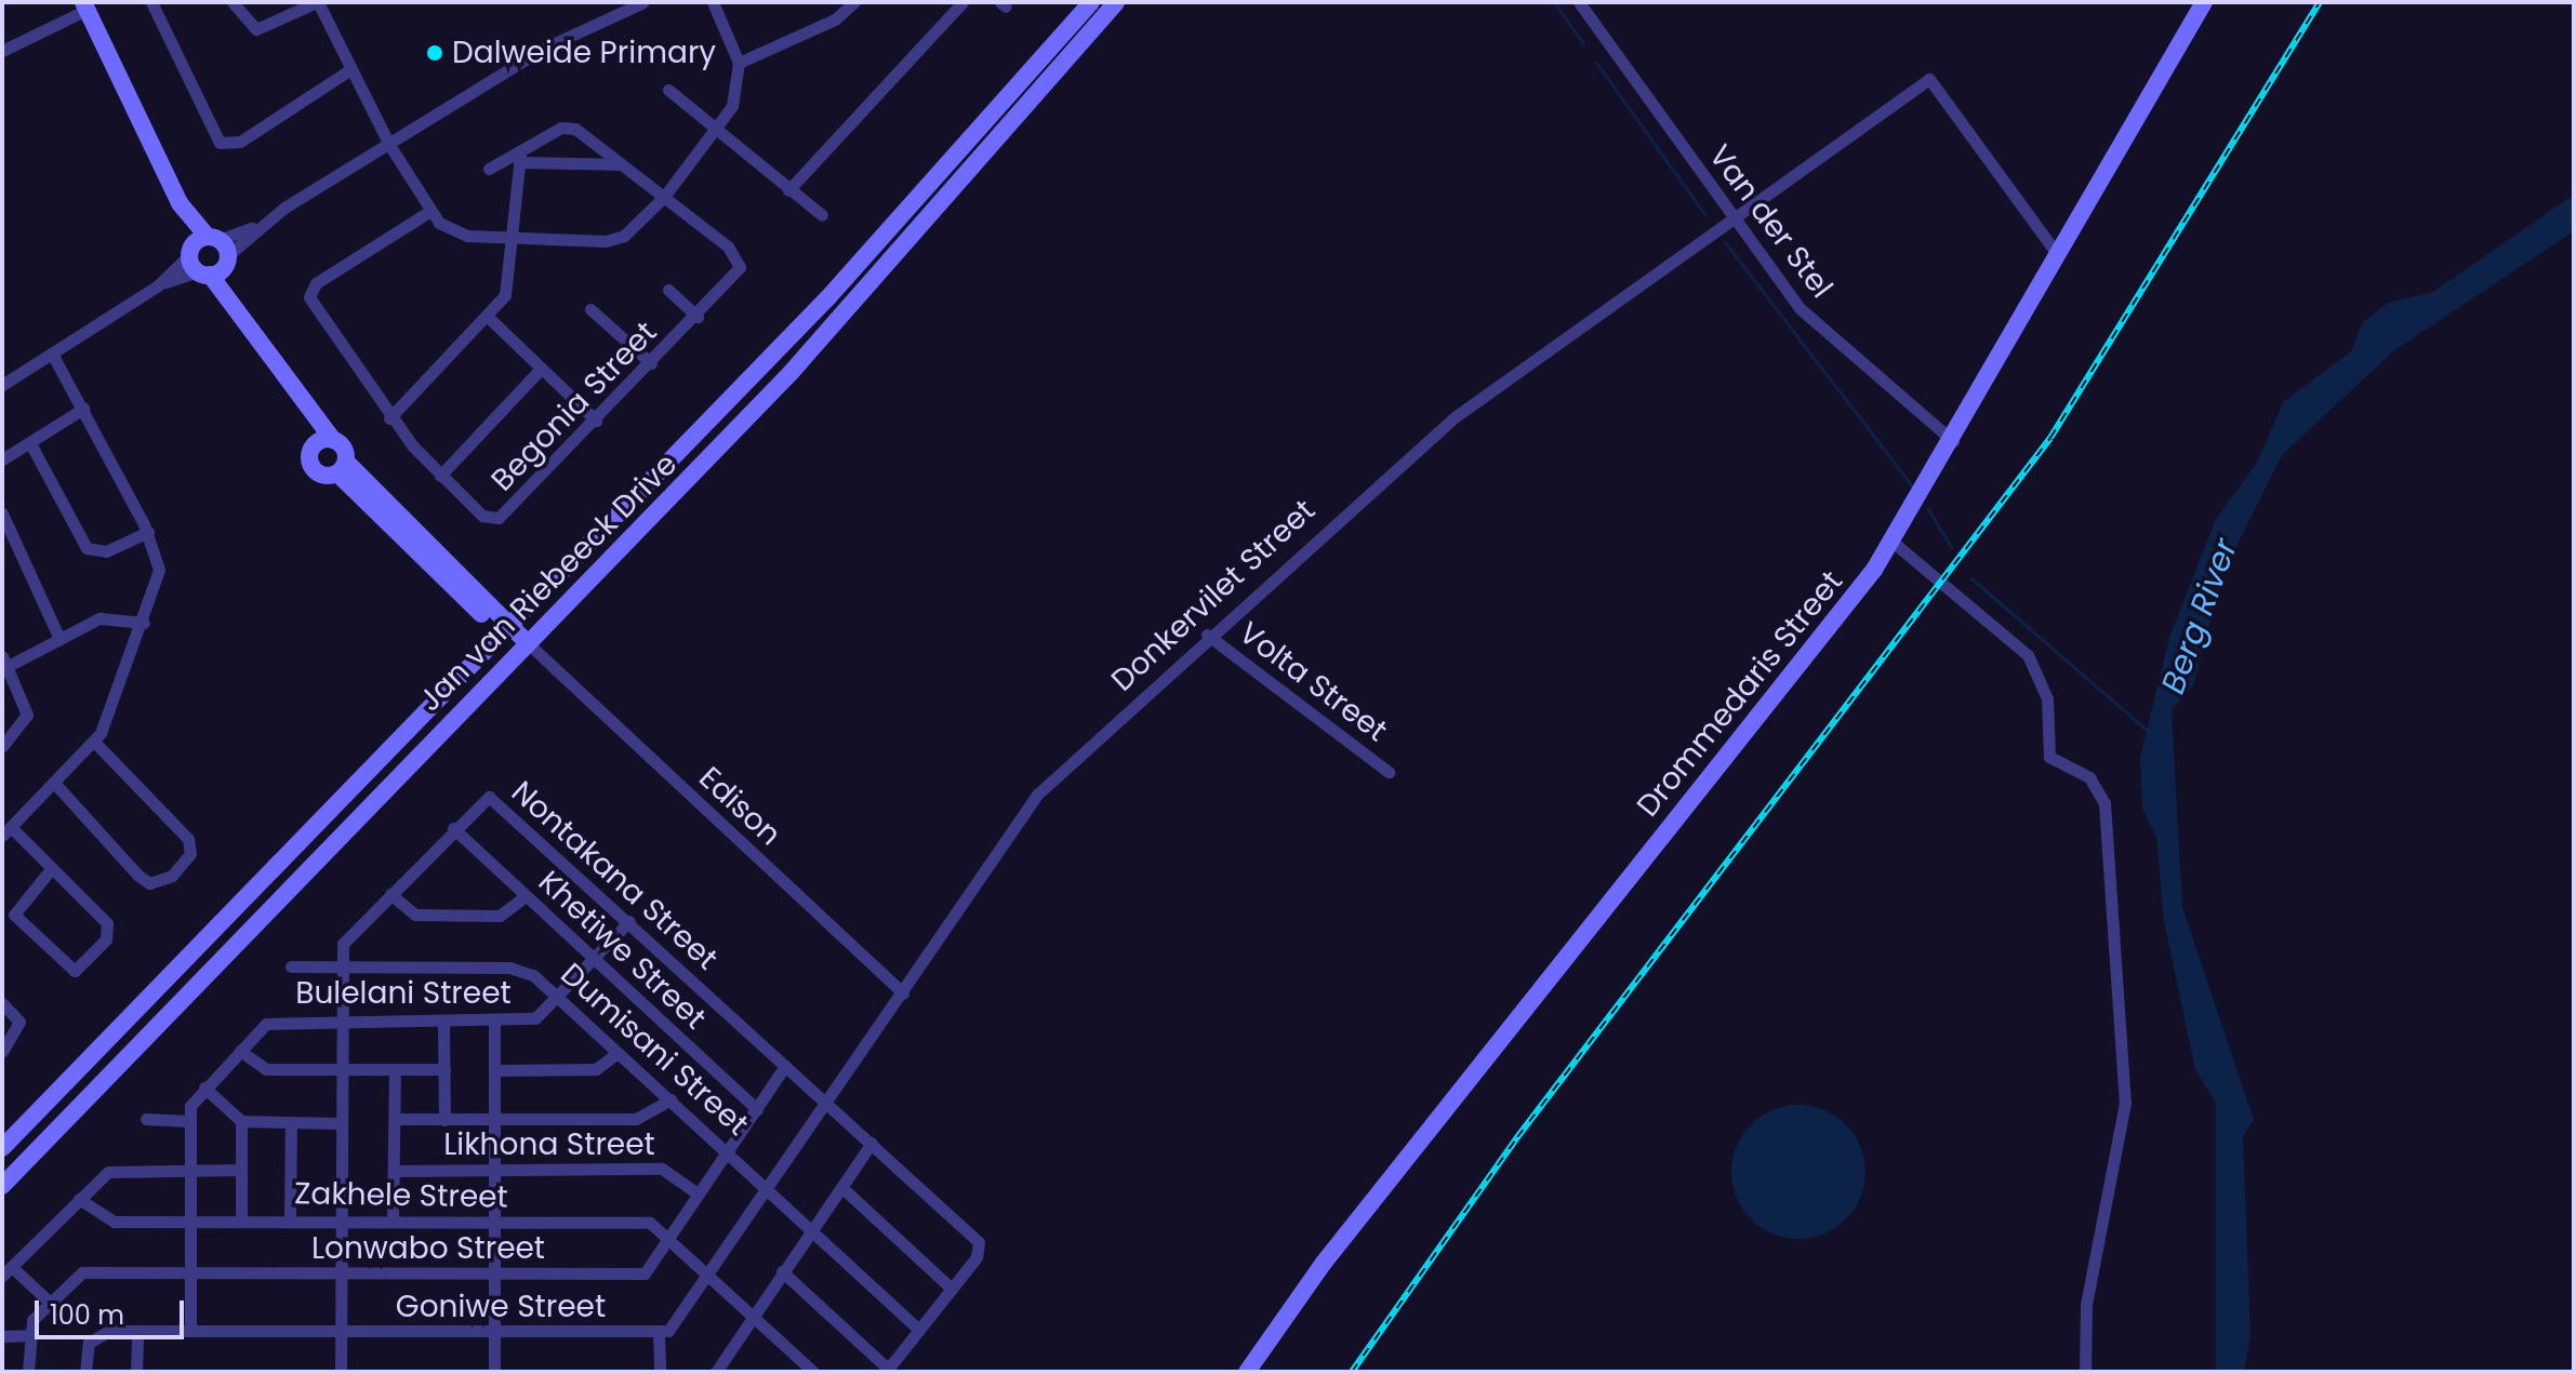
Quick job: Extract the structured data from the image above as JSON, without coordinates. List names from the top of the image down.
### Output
{
  "streets": {
    "main road": ["Jan van Riebeeck Drive", "Drommedaris Street"],
    "street": [
      "Van der Stel",
      "Begonia Street",
      "Donkervilet Street",
      "Volta Street",
      "Edison",
      "Nontakana Street",
      "Khetiwe Street",
      "Bulelani Street",
      "Dumisani Street",
      "Likhona Street",
      "Zakhele Street",
      "Lonwabo Street",
      "Goniwe Street"
    ]
  },
  "crossings": [
    ["Van der Stel", "Donkervilet Street"],
    ["Van der Stel", "Drommedaris Street"],
    ["Jan van Riebeeck Drive", "Edison"],
    ["Donkervilet Street", "Volta Street"],
    ["Donkervilet Street", "Drommedaris Street"],
    ["Donkervilet Street", "Edison"],
    ["Donkervilet Street", "Nontakana Street"],
    ["Nontakana Street", "Khetiwe Street"],
    ["Nontakana Street", "Bulelani Street"],
    ["Nontakana Street", "Dumisani Street"],
    ["Nontakana Street", "Zakhele Street"],
    ["Nontakana Street", "Lonwabo Street"],
    ["Nontakana Street", "Goniwe Street"],
    ["Khetiwe Street", "Bulelani Street"],
    ["Khetiwe Street", "Lonwabo Street"],
    ["Bulelani Street", "Dumisani Street"],
    ["Bulelani Street", "Zakhele Street"],
    ["Bulelani Street", "Lonwabo Street"],
    ["Bulelani Street", "Goniwe Street"],
    ["Dumisani Street", "Lonwabo Street"],
    ["Likhona Street", "Lonwabo Street"],
    ["Zakhele Street", "Lonwabo Street"]
  ],
  "water": ["Berg River"],
  "places": ["Dalweide Primary"],
  "scale_bar": "100 m"
}
